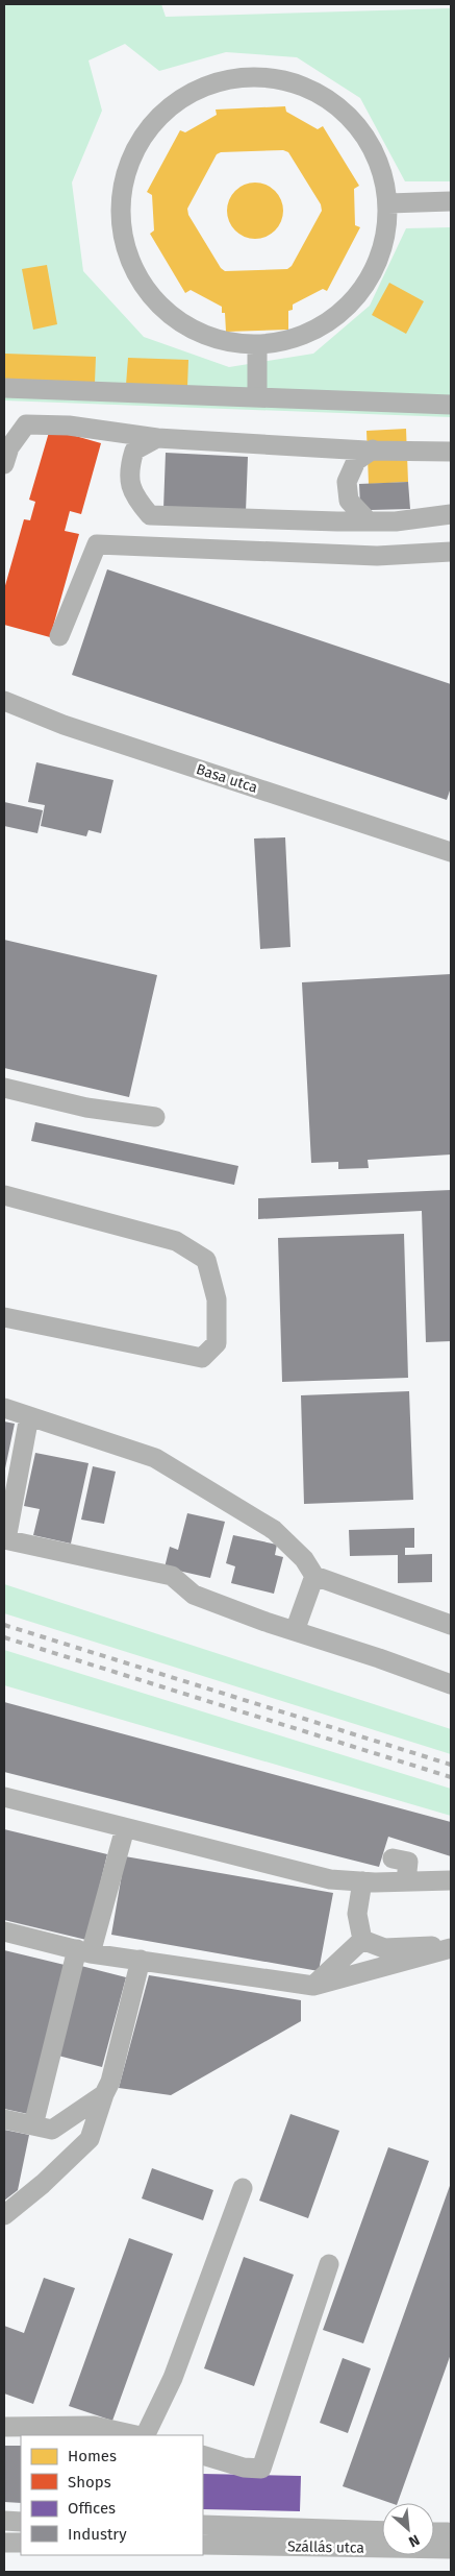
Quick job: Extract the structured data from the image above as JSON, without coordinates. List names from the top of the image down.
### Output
{
  "streets": {
    "street": ["Basa utca", "Szállás utca"]
  },
  "legend": [
    "Homes",
    "Shops",
    "Offices",
    "Industry"
  ],
  "north": "bottom right"
}
